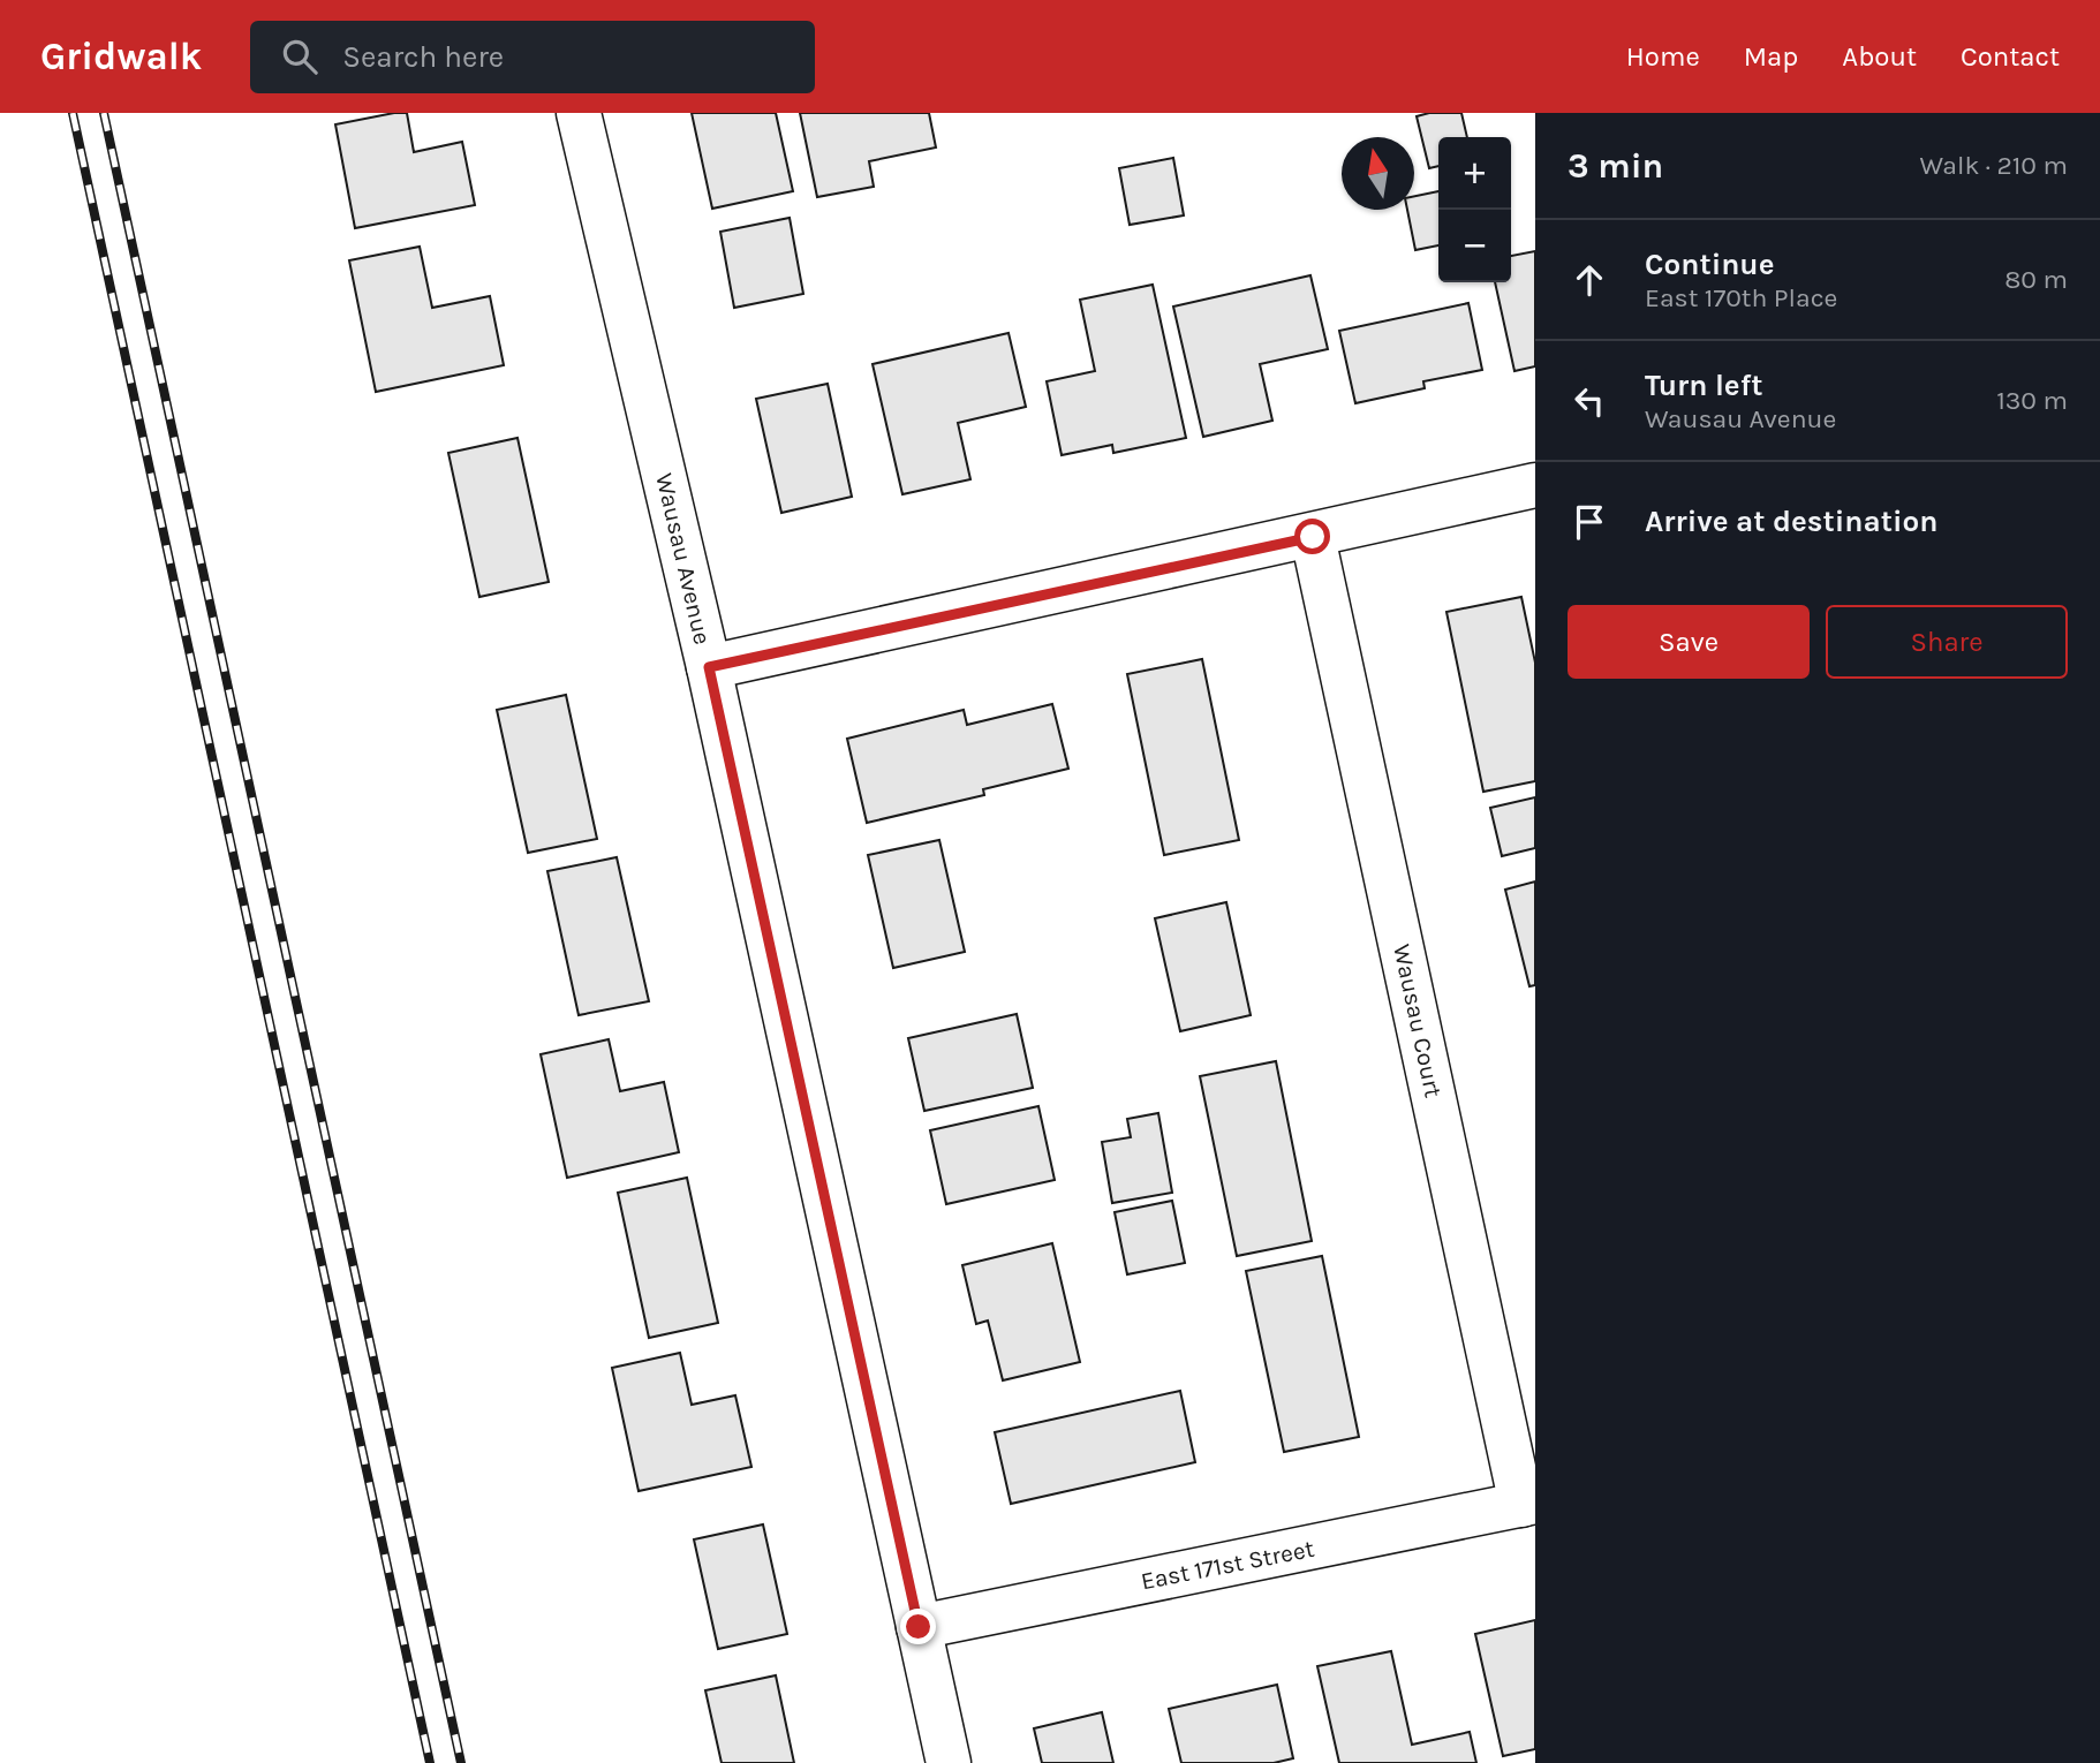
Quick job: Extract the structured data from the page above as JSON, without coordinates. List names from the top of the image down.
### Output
{
  "streets": {
    "street": ["Wausau Avenue", "Wausau Court", "East 171st Street"]
  },
  "crossings": [
    ["Wausau Avenue", "East 171st Street"],
    ["Wausau Court", "East 171st Street"]
  ],
  "north": "top",
  "page": {
    "header": "Gridwalk",
    "search": "Search here",
    "nav": [
      "Home",
      "Map",
      "About",
      "Contact"
    ],
    "heading": ["3 min", "Walk · 210 m"],
    "map_buttons": ["+", "−"],
    "list": [
      ["Continue", "East 170th Place", "80 m"],
      ["Turn left", "Wausau Avenue", "130 m"],
      "Arrive at destination"
    ],
    "buttons": ["Save", "Share"]
  }
}
